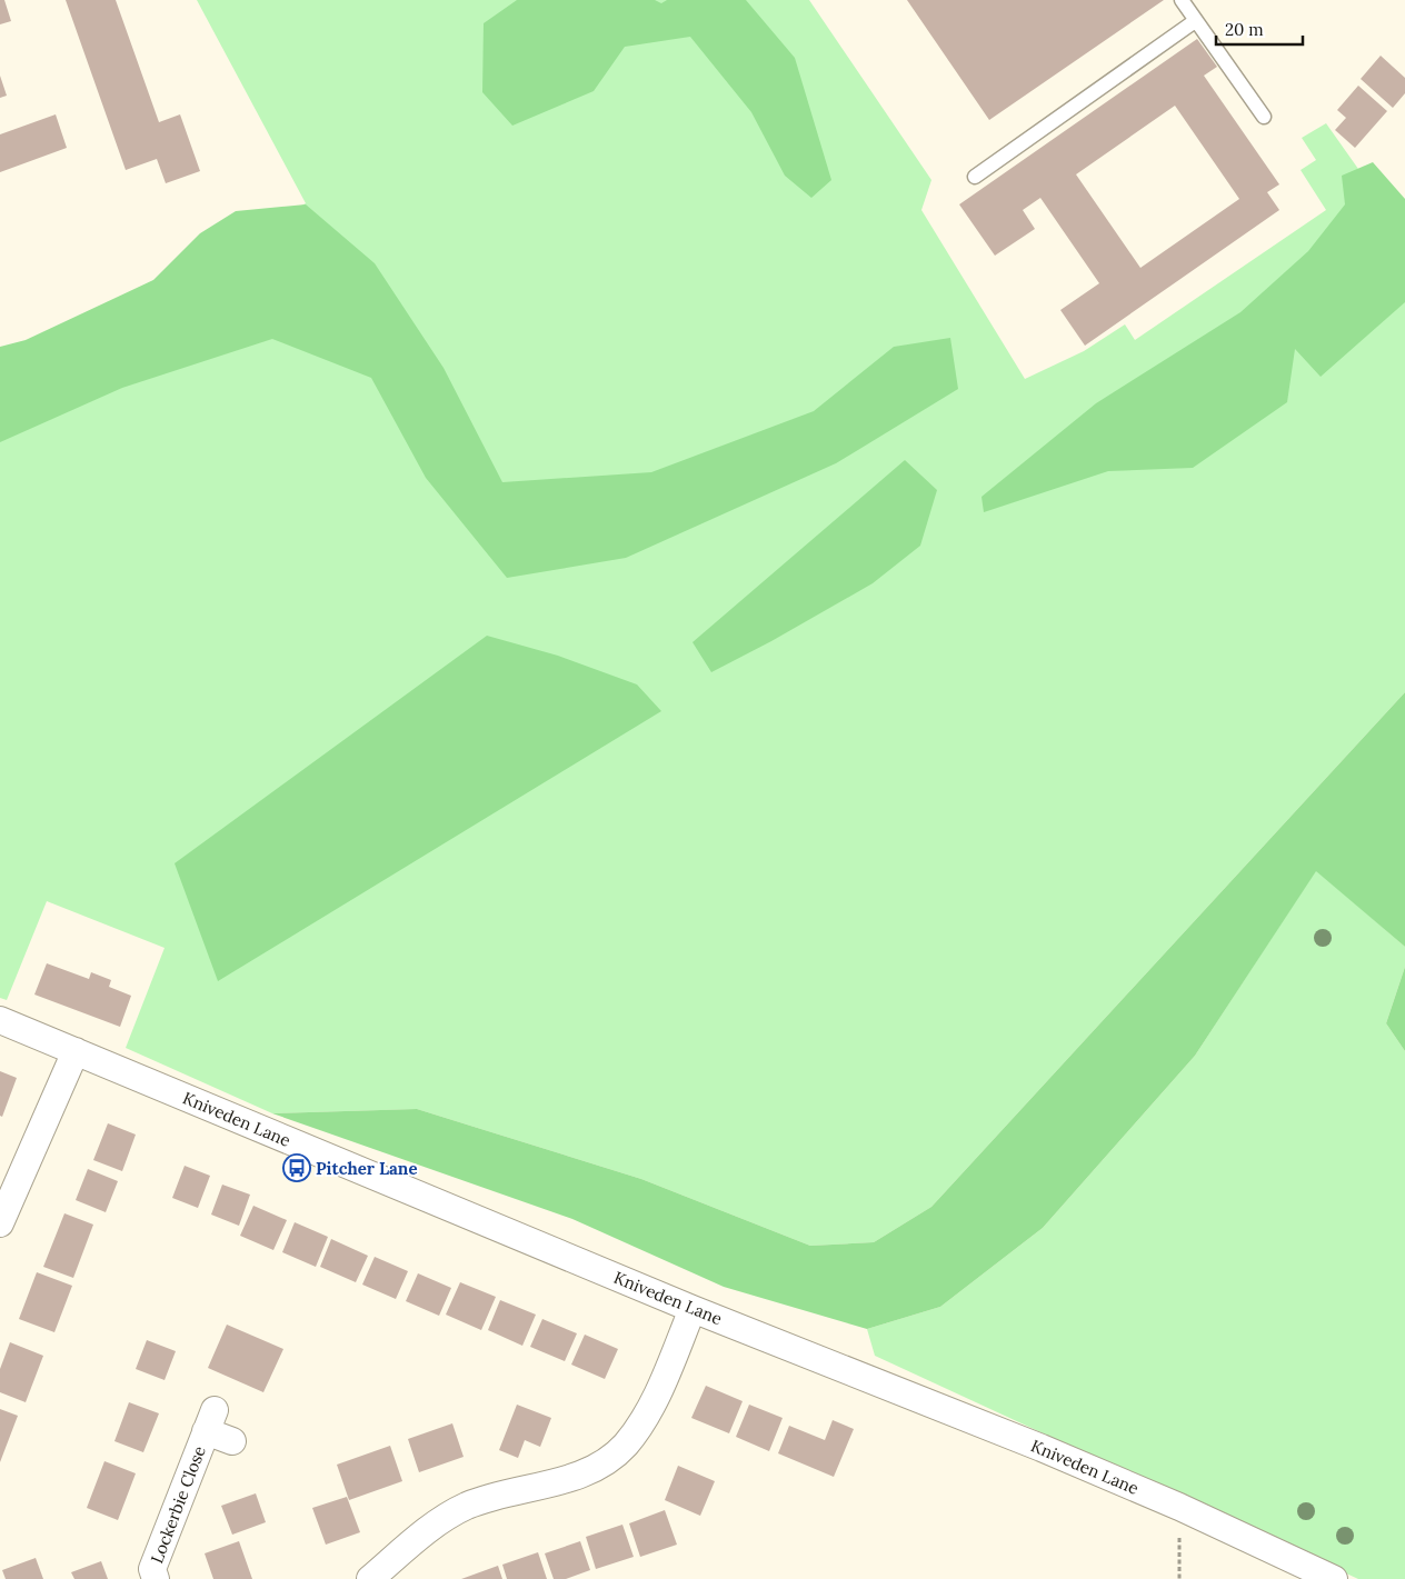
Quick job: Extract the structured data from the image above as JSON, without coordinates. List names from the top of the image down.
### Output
{
  "streets": {
    "street": ["Kniveden Lane", "Lockerbie Close"]
  },
  "places": {
    "bus stop": ["Pitcher Lane"]
  },
  "scale_bar": "20 m"
}
